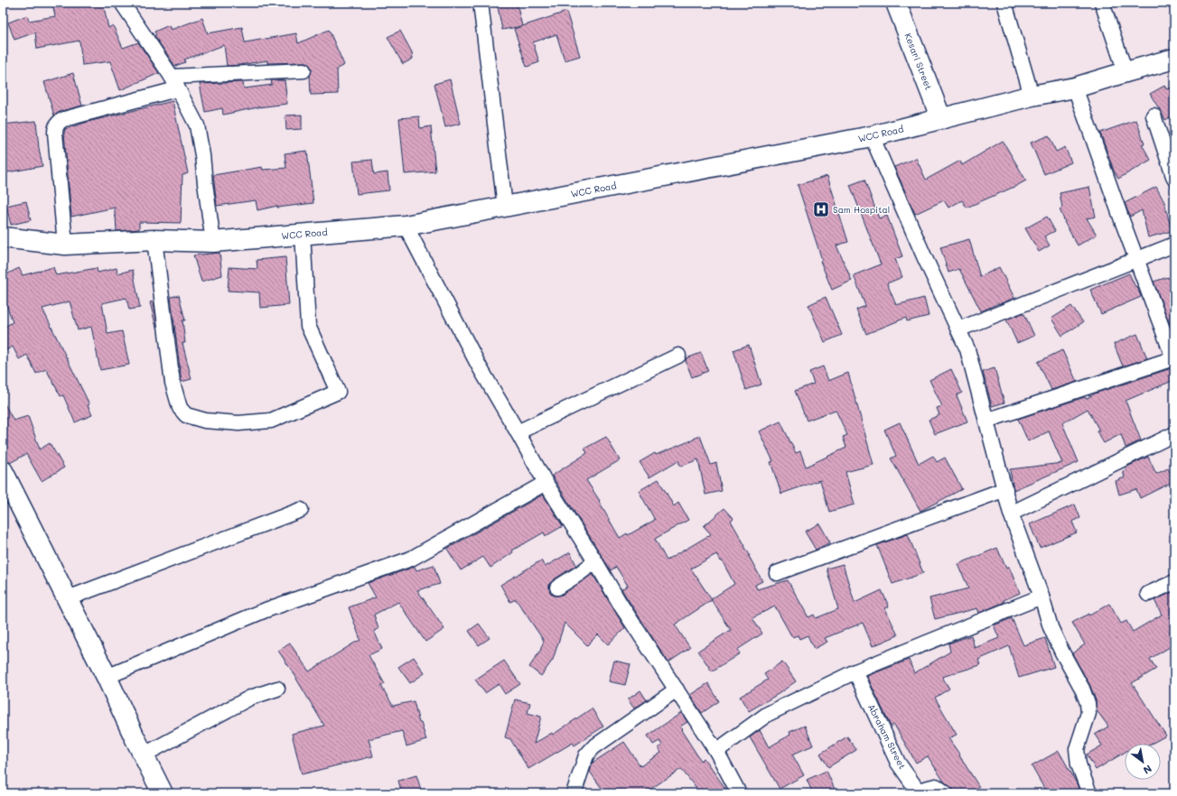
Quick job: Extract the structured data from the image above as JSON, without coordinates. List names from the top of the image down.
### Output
{
  "streets": {
    "main road": ["Kesari Street", "WCC Road"],
    "street": ["Abraham Street"]
  },
  "crossings": [
    ["Kesari Street", "WCC Road"]
  ],
  "places": {
    "hospital": ["Sam Hospital"]
  },
  "north": "bottom right"
}
